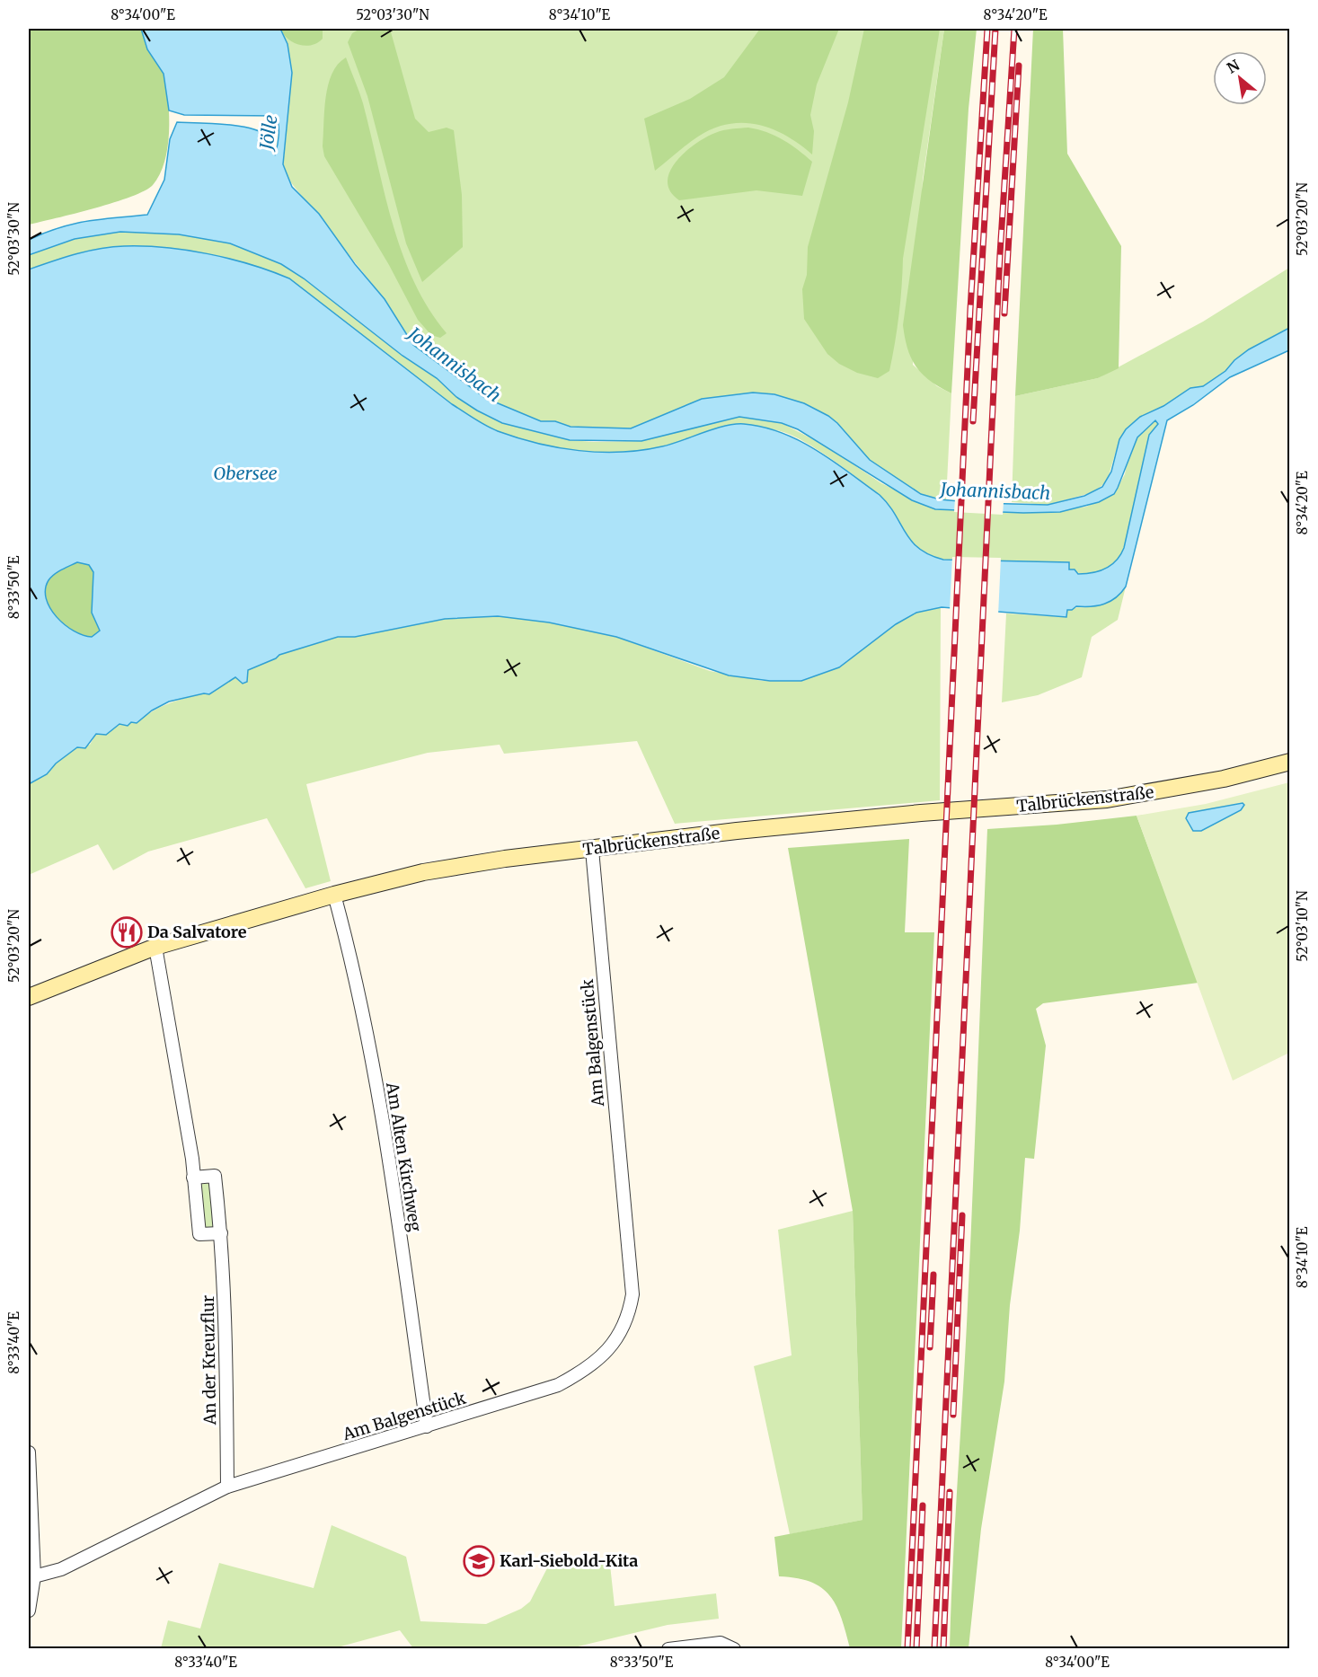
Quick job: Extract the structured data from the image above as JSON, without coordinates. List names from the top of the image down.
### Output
{
  "streets": {
    "main road": ["Talbrückenstraße"],
    "street": ["Am Balgenstück", "Am Alten Kirchweg", "An der Kreuzflur"]
  },
  "crossings": [
    ["Talbrückenstraße", "Am Balgenstück"],
    ["Talbrückenstraße", "Am Alten Kirchweg"],
    ["Am Balgenstück", "Am Alten Kirchweg"],
    ["Am Balgenstück", "An der Kreuzflur"]
  ],
  "water": ["Jölle", "Johannisbach", "Obersee"],
  "places": {
    "restaurant": ["Da Salvatore"],
    "school or university": ["Karl-Siebold-Kita"]
  },
  "north": "top left",
  "coordinates": [
    "8°34'00\"E",
    "52°03'30\"N",
    "8°34'10\"E",
    "8°34'20\"E",
    "52°03'20\"N",
    "8°33'50\"E",
    "52°03'10\"N",
    "8°33'40\"E"
  ]
}
